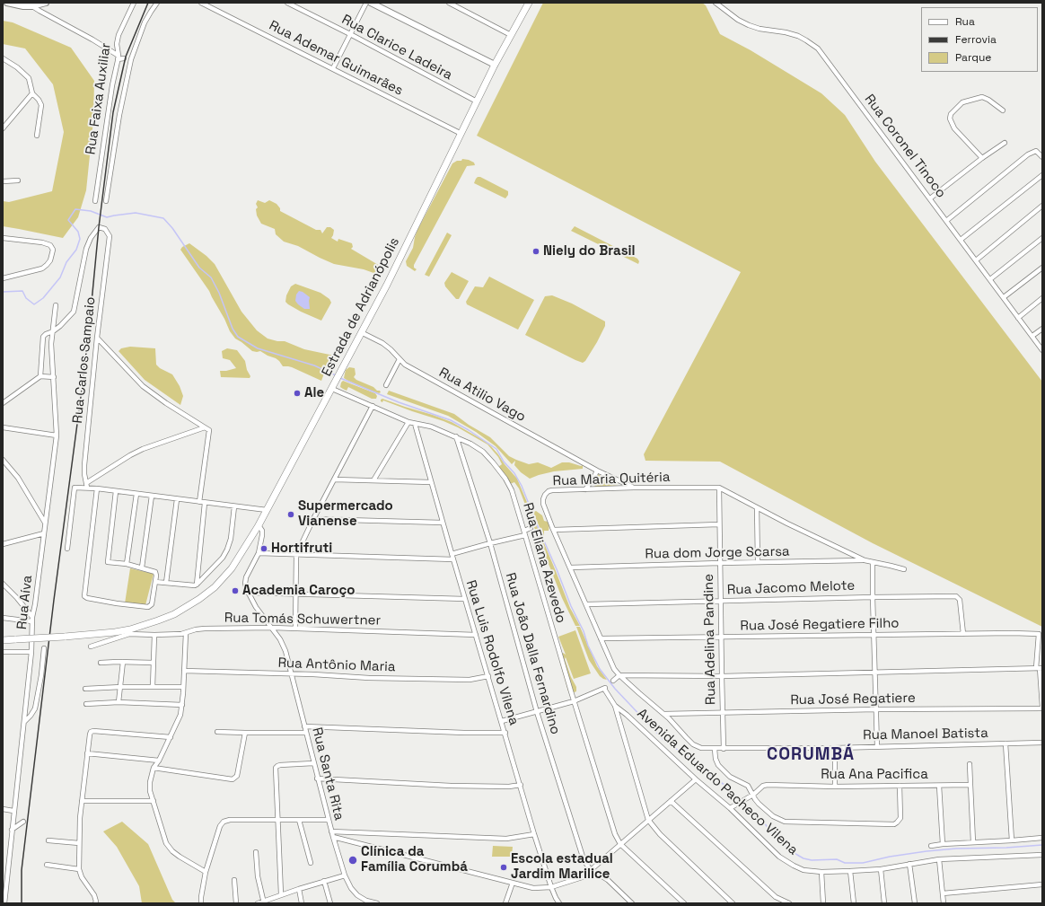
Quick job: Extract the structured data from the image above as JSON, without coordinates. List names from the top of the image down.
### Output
{
  "streets": {
    "main road": ["Estrada de Adrianópolis"],
    "street": [
      "Rua Clarice Ladeira",
      "Rua Ademar Guimarães",
      "Rua Faixa Auxiliar",
      "Rua Coronel Tinoco",
      "Rua Carlos Sampaio",
      "Rua Atilio Vago",
      "Rua Maria Quitéria",
      "Rua dom Jorge Scarsa",
      "Rua Eliana Azevedo",
      "Rua Jacomo Melote",
      "Rua Aíva",
      "Rua Tomás Schuwertner",
      "Rua José Regatiere Filho",
      "Rua Adelina Pandine",
      "Rua Luis Rodolfo Vilena",
      "Rua João Dalla Fernardino",
      "Rua Antônio Maria",
      "Rua José Regatiere",
      "Rua Manoel Batista",
      "Rua Santa Rita",
      "Rua Ana Pacifica",
      "Avenida Eduardo Pacheco Vilena"
    ]
  },
  "crossings": [
    ["Rua Clarice Ladeira", "Estrada de Adrianópolis"],
    ["Rua Ademar Guimarães", "Estrada de Adrianópolis"],
    ["Estrada de Adrianópolis", "Rua Atilio Vago"],
    ["Estrada de Adrianópolis", "Rua Eliana Azevedo"],
    ["Estrada de Adrianópolis", "Rua Tomás Schuwertner"],
    ["Estrada de Adrianópolis", "Rua Santa Rita"],
    ["Rua Carlos Sampaio", "Rua Aíva"],
    ["Rua Atilio Vago", "Rua Maria Quitéria"],
    ["Rua Maria Quitéria", "Rua dom Jorge Scarsa"],
    ["Rua Maria Quitéria", "Rua Jacomo Melote"],
    ["Rua Maria Quitéria", "Rua José Regatiere Filho"],
    ["Rua Maria Quitéria", "Rua Adelina Pandine"],
    ["Rua Maria Quitéria", "Rua José Regatiere"],
    ["Rua Maria Quitéria", "Rua Manoel Batista"],
    ["Rua dom Jorge Scarsa", "Rua Adelina Pandine"],
    ["Rua Eliana Azevedo", "Rua Luis Rodolfo Vilena"],
    ["Rua Eliana Azevedo", "Rua João Dalla Fernardino"],
    ["Rua Jacomo Melote", "Rua José Regatiere Filho"],
    ["Rua Jacomo Melote", "Rua Adelina Pandine"],
    ["Rua Tomás Schuwertner", "Rua Luis Rodolfo Vilena"],
    ["Rua Tomás Schuwertner", "Rua Santa Rita"],
    ["Rua José Regatiere Filho", "Rua Adelina Pandine"],
    ["Rua Adelina Pandine", "Rua José Regatiere"],
    ["Rua Adelina Pandine", "Rua Manoel Batista"],
    ["Rua Luis Rodolfo Vilena", "Rua Antônio Maria"],
    ["Rua Luis Rodolfo Vilena", "Rua Santa Rita"],
    ["Rua João Dalla Fernardino", "Rua Santa Rita"],
    ["Rua Antônio Maria", "Rua Santa Rita"],
    ["Rua Ana Pacifica", "Avenida Eduardo Pacheco Vilena"]
  ],
  "districts": ["CORUMBÁ"],
  "places": [
    "Niely do Brasil",
    "Ale",
    "Supermercado Vianense",
    "Hortifruti",
    "Academia Caroço",
    "Clínica da Família Corumbá",
    "Escola estadual Jardim Marilice"
  ],
  "legend": ["Rua", "Ferrovia", "Parque"]
}
